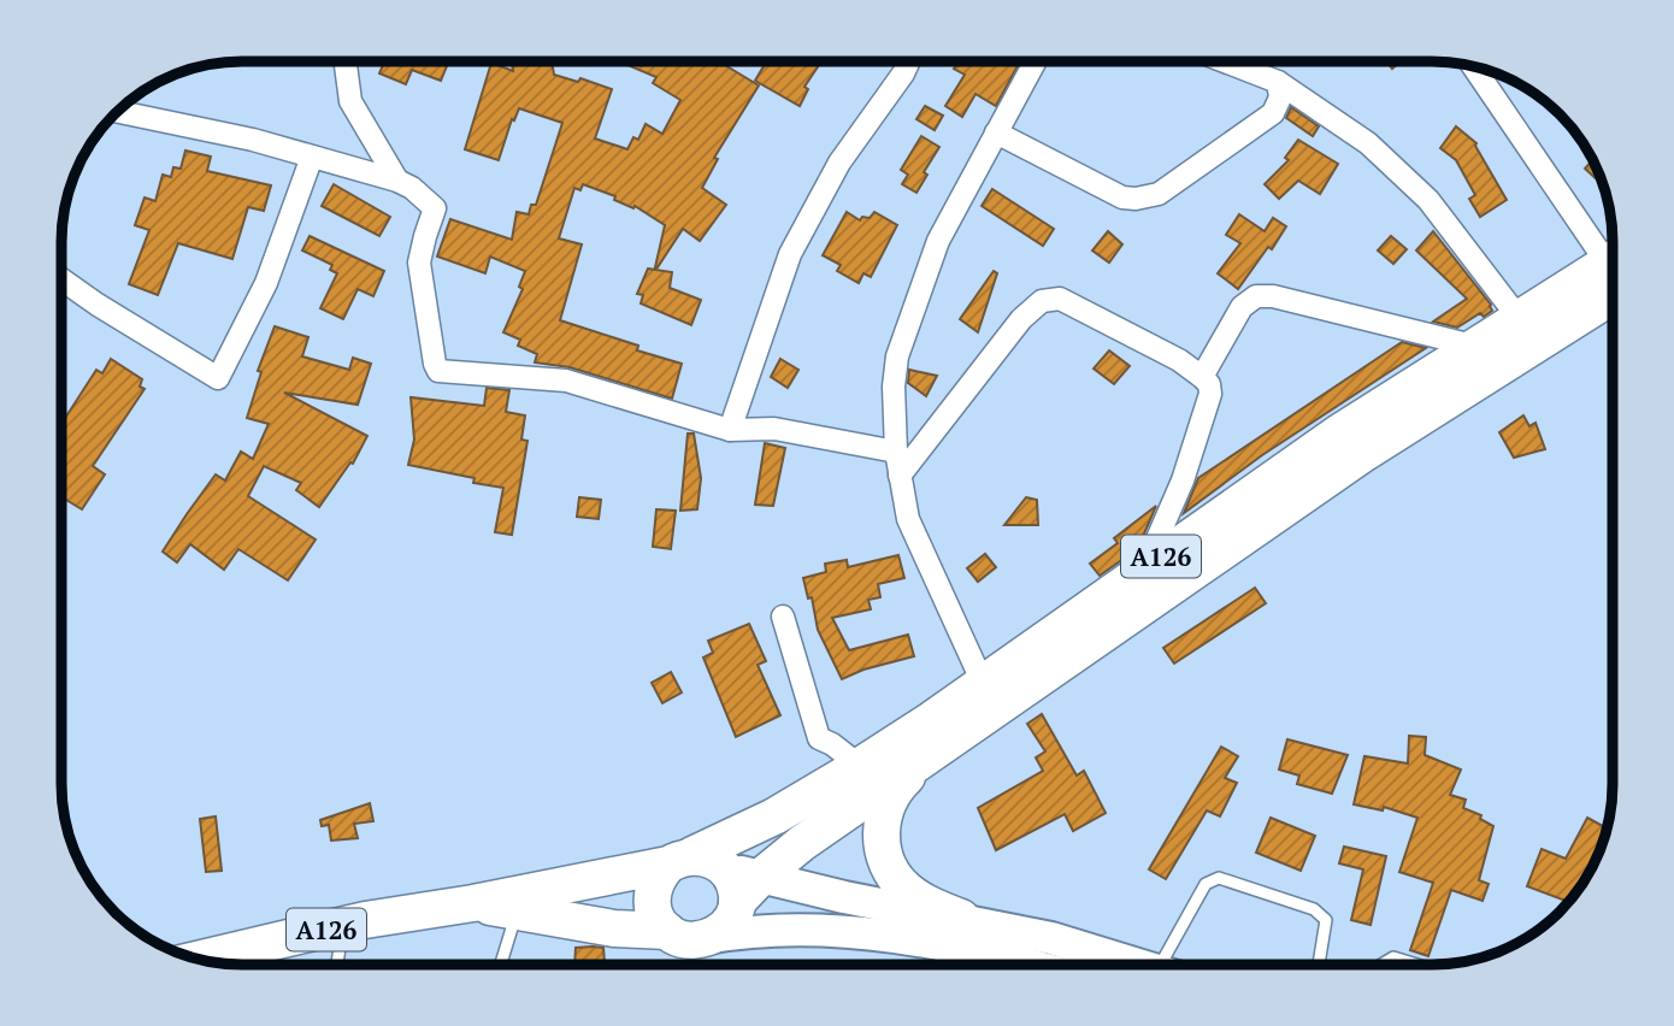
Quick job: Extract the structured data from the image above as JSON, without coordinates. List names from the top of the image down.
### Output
{
  "streets": {
    "highway": ["A126"]
  }
}
